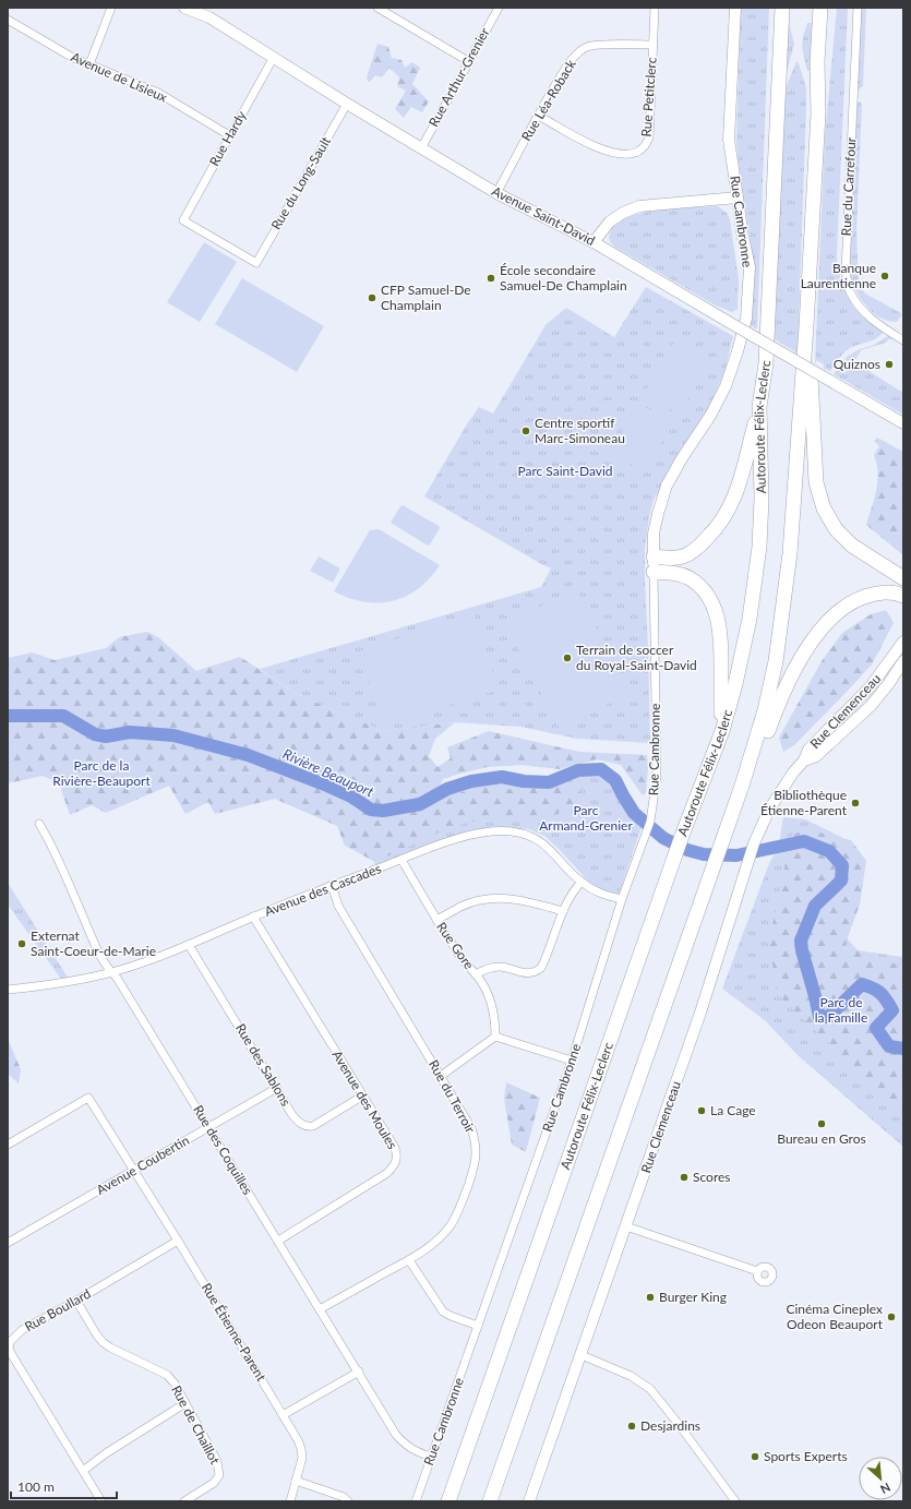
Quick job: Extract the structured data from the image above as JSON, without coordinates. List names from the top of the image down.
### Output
{
  "streets": {
    "highway": ["Autoroute Félix-Leclerc"],
    "street": [
      "Avenue de Lisieux",
      "Rue Arthur-Grenier",
      "Rue Petitclerc",
      "Rue Léa-Roback",
      "Rue Hardy",
      "Rue du Long-Sault",
      "Rue du Carrefour",
      "Avenue Saint-David",
      "Rue Cambronne",
      "Rue Clemenceau",
      "Avenue des Cascades",
      "Rue Gore",
      "Rue des Sablons",
      "Rue du Terroir",
      "Avenue des Moules",
      "Rue des Coquilles",
      "Avenue Coubertin",
      "Rue Boullard",
      "Rue Étienne-Parent",
      "Rue de Chaillot"
    ]
  },
  "crossings": [
    ["Avenue de Lisieux", "Rue Hardy"],
    ["Rue Arthur-Grenier", "Avenue Saint-David"],
    ["Rue Petitclerc", "Rue Léa-Roback"],
    ["Rue Léa-Roback", "Avenue Saint-David"],
    ["Rue Hardy", "Rue du Long-Sault"],
    ["Rue Hardy", "Avenue Saint-David"],
    ["Rue du Long-Sault", "Avenue Saint-David"],
    ["Rue Cambronne", "Avenue des Cascades"],
    ["Rue Cambronne", "Rue des Coquilles"],
    ["Avenue des Cascades", "Rue Gore"],
    ["Avenue des Cascades", "Rue des Sablons"],
    ["Avenue des Cascades", "Rue du Terroir"],
    ["Avenue des Cascades", "Avenue des Moules"],
    ["Avenue des Cascades", "Rue des Coquilles"],
    ["Rue des Sablons", "Avenue des Moules"],
    ["Rue des Sablons", "Avenue Coubertin"],
    ["Rue du Terroir", "Rue des Coquilles"],
    ["Avenue des Moules", "Rue des Coquilles"],
    ["Rue des Coquilles", "Avenue Coubertin"],
    ["Avenue Coubertin", "Rue Étienne-Parent"],
    ["Rue Boullard", "Rue Étienne-Parent"],
    ["Rue Boullard", "Rue de Chaillot"]
  ],
  "water": ["Rivière Beauport"],
  "parks": [
    "Parc Saint-David",
    "Parc de la Rivière-Beauport",
    "Parc Armand-Grenier",
    "Parc de la Famille"
  ],
  "places": [
    "Banque Laurentienne",
    "École secondaire Samuel-De Champlain",
    "CFP Samuel-De Champlain",
    "Quiznos",
    "Centre sportif Marc-Simoneau",
    "Terrain de soccer du Royal-Saint-David",
    "Bibliothèque Étienne-Parent",
    "Externat Saint-Coeur-de-Marie",
    "La Cage",
    "Bureau en Gros",
    "Scores",
    "Burger King",
    "Cinéma Cineplex Odeon Beauport",
    "Desjardins",
    "Sports Experts"
  ],
  "scale_bar": "100 m",
  "north": "bottom right"
}
